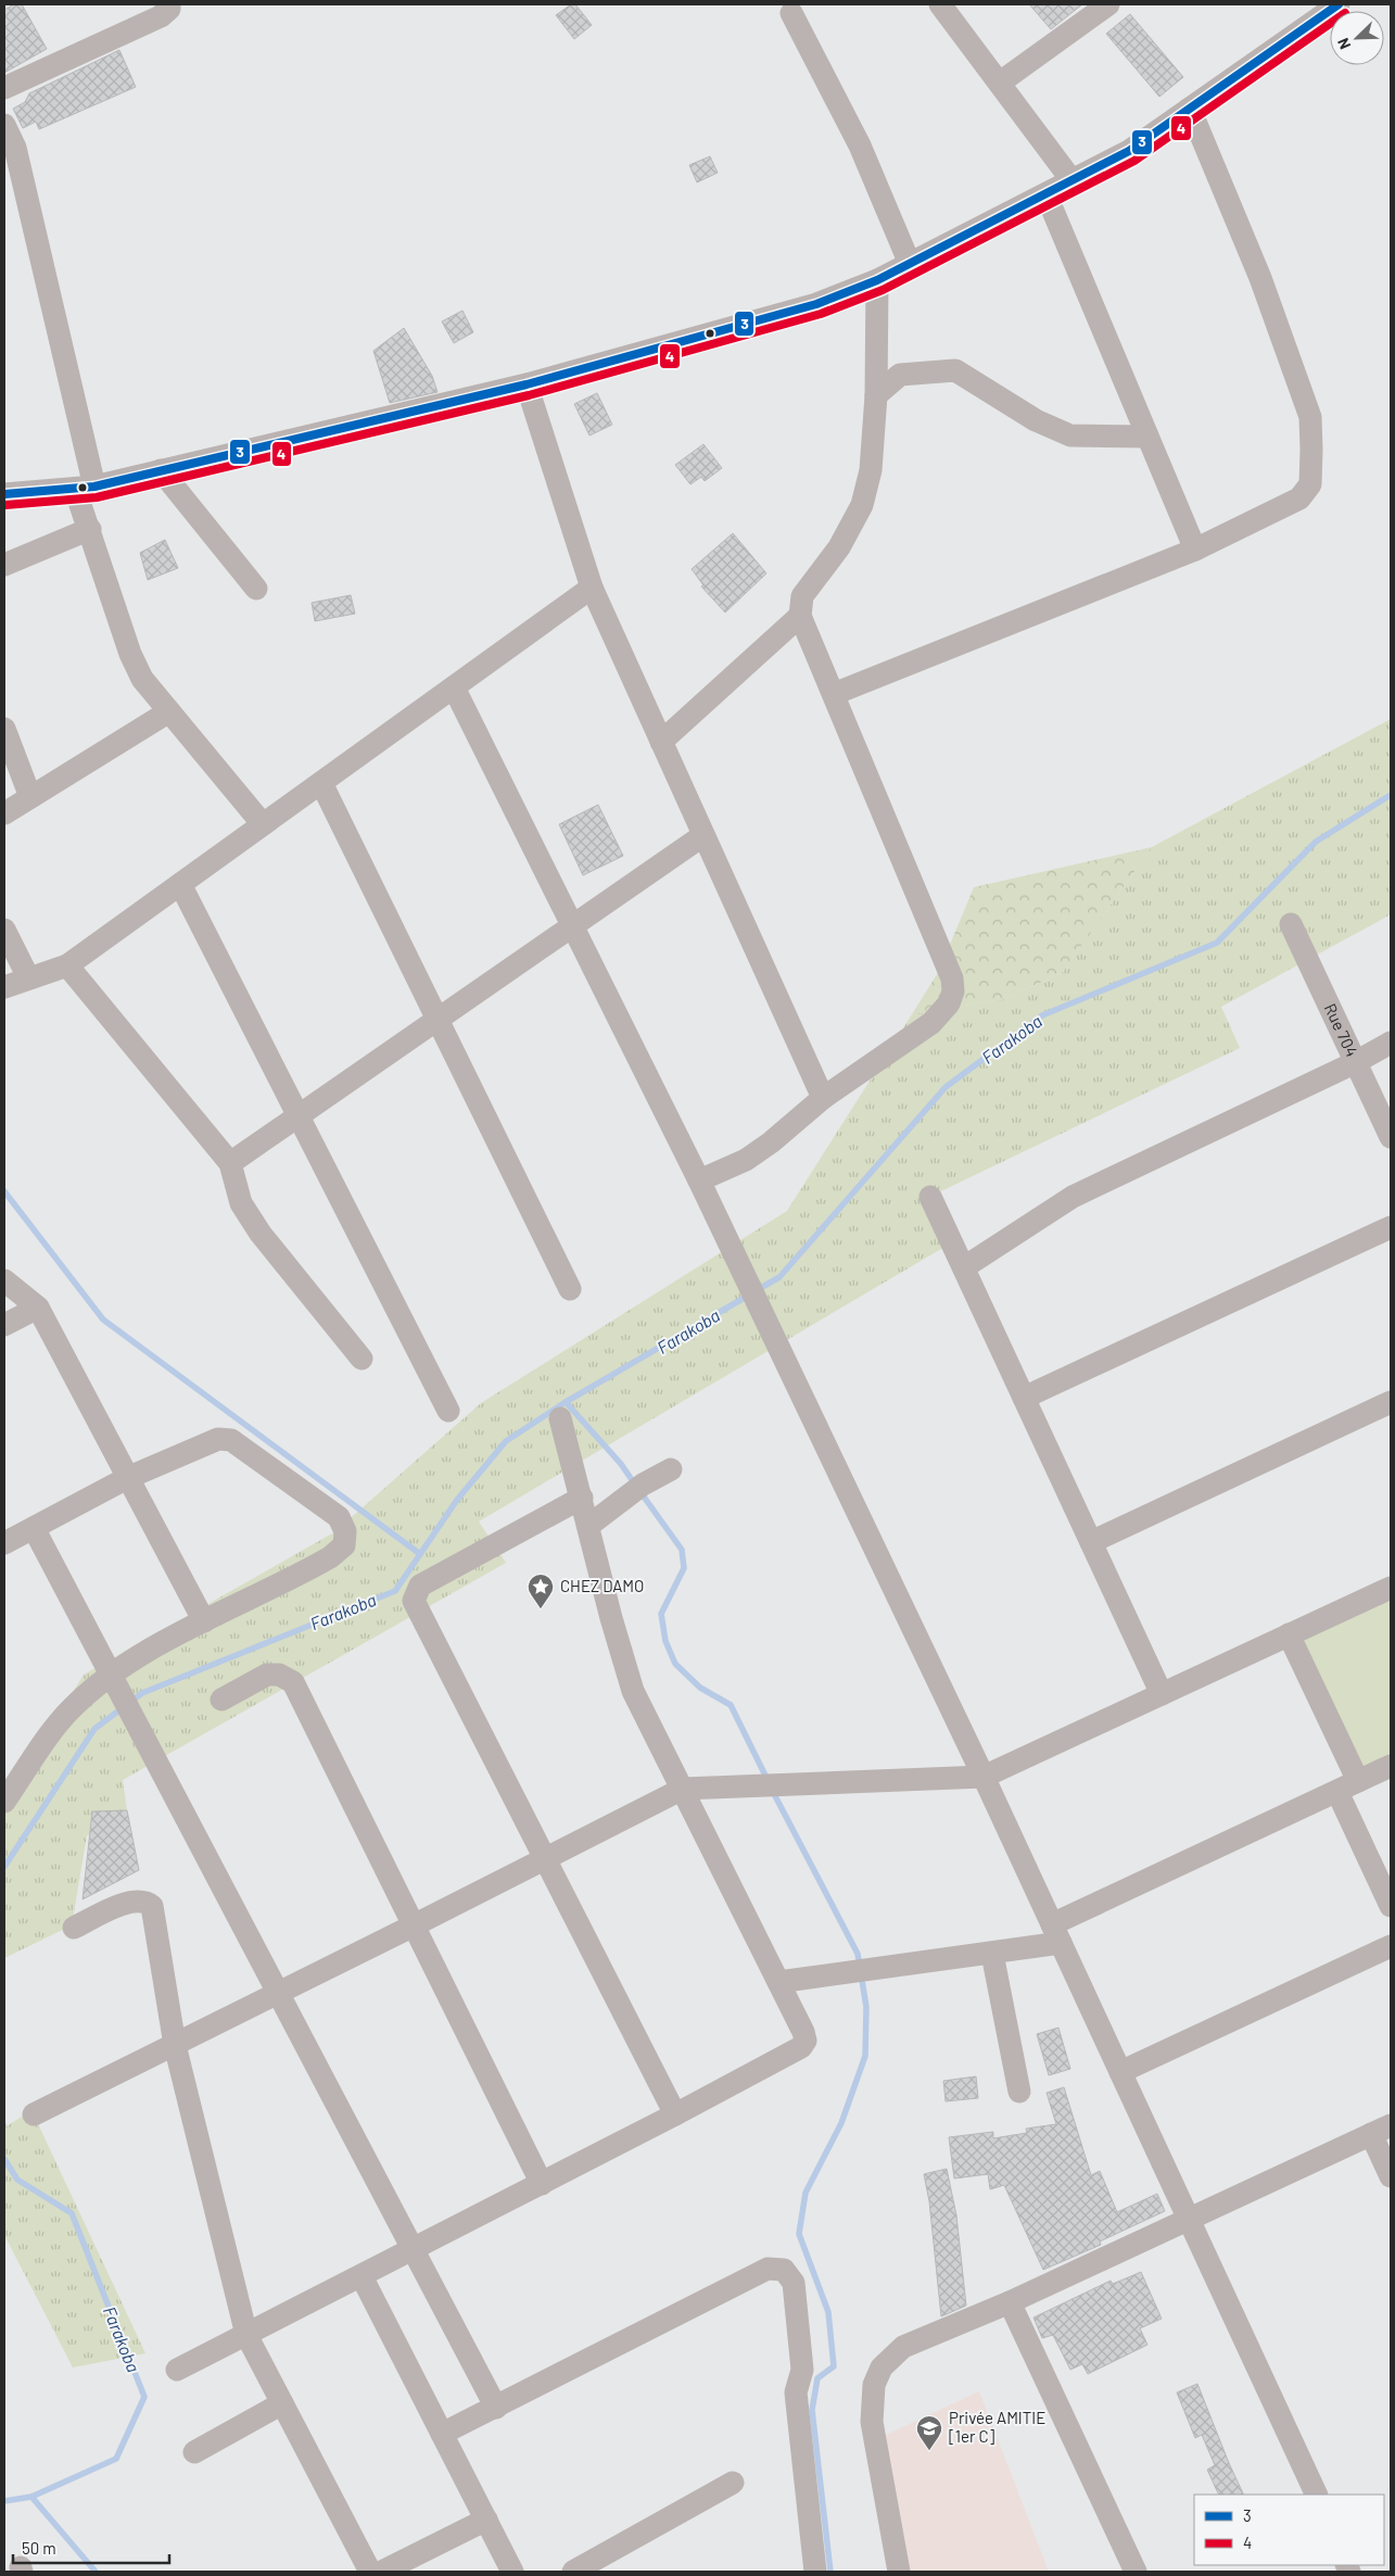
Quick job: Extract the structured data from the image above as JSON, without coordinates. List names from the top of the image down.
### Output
{
  "streets": {
    "street": ["Rue 704"]
  },
  "water": ["Farakoba"],
  "places": {
    "place": ["CHEZ DAMO"],
    "school or university": ["Privée AMITIE [1er C]"]
  },
  "lines": ["transit line 3", "transit line 4"],
  "legend": ["3", "4"],
  "scale_bar": "50 m",
  "north": "bottom left"
}
